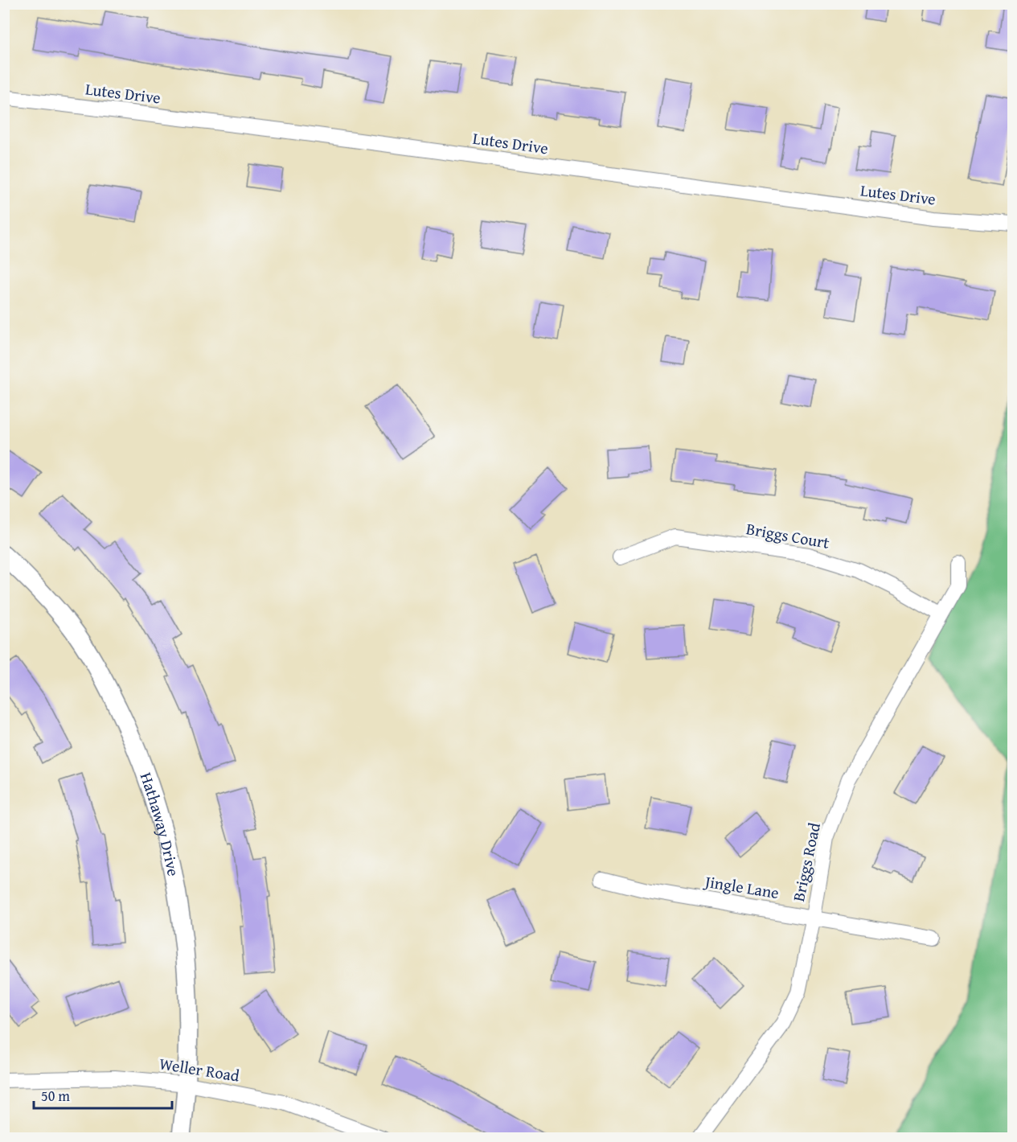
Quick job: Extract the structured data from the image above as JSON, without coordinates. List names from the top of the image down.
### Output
{
  "streets": {
    "street": [
      "Lutes Drive",
      "Briggs Court",
      "Hathaway Drive",
      "Briggs Road",
      "Jingle Lane",
      "Weller Road"
    ]
  },
  "crossings": [
    ["Briggs Court", "Briggs Road"],
    ["Hathaway Drive", "Weller Road"],
    ["Briggs Road", "Jingle Lane"]
  ],
  "scale_bar": "50 m"
}
